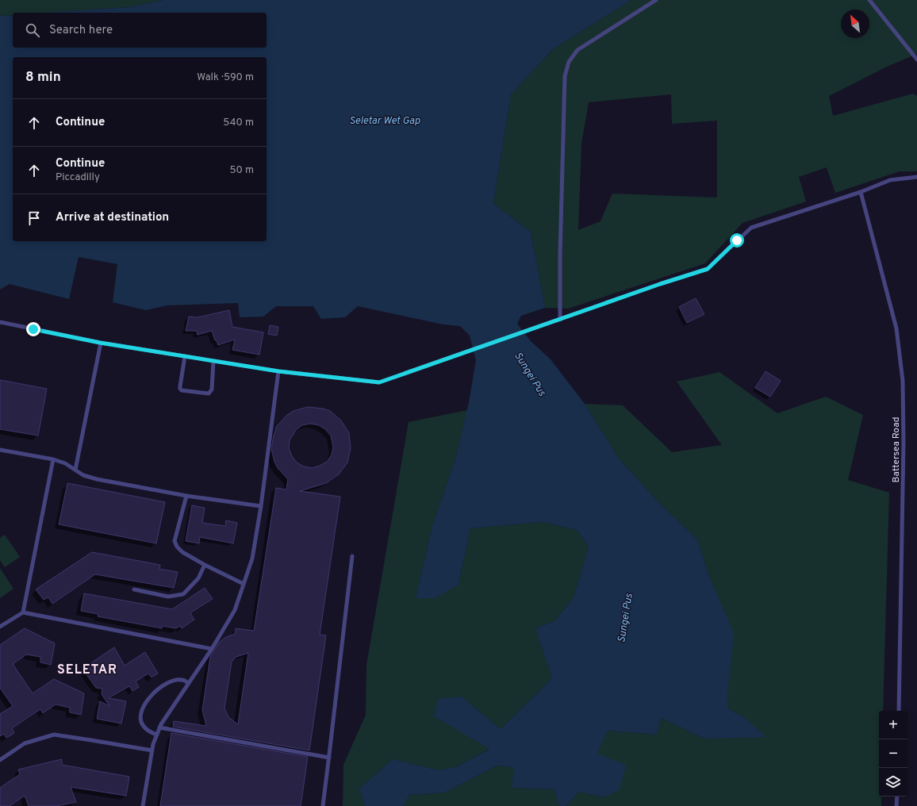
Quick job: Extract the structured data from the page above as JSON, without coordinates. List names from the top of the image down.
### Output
{
  "streets": {
    "lane": ["Battersea Road"]
  },
  "districts": ["SELETAR"],
  "water": ["Seletar Wet Gap", "Sungei Pus"],
  "north": "top left",
  "page": {
    "search": "Search here",
    "heading": ["8 min", "Walk · 590 m"],
    "list": [
      ["Continue", "540 m"],
      ["Continue", "Piccadilly", "50 m"],
      "Arrive at destination"
    ],
    "map_buttons": ["+", "−"]
  }
}
